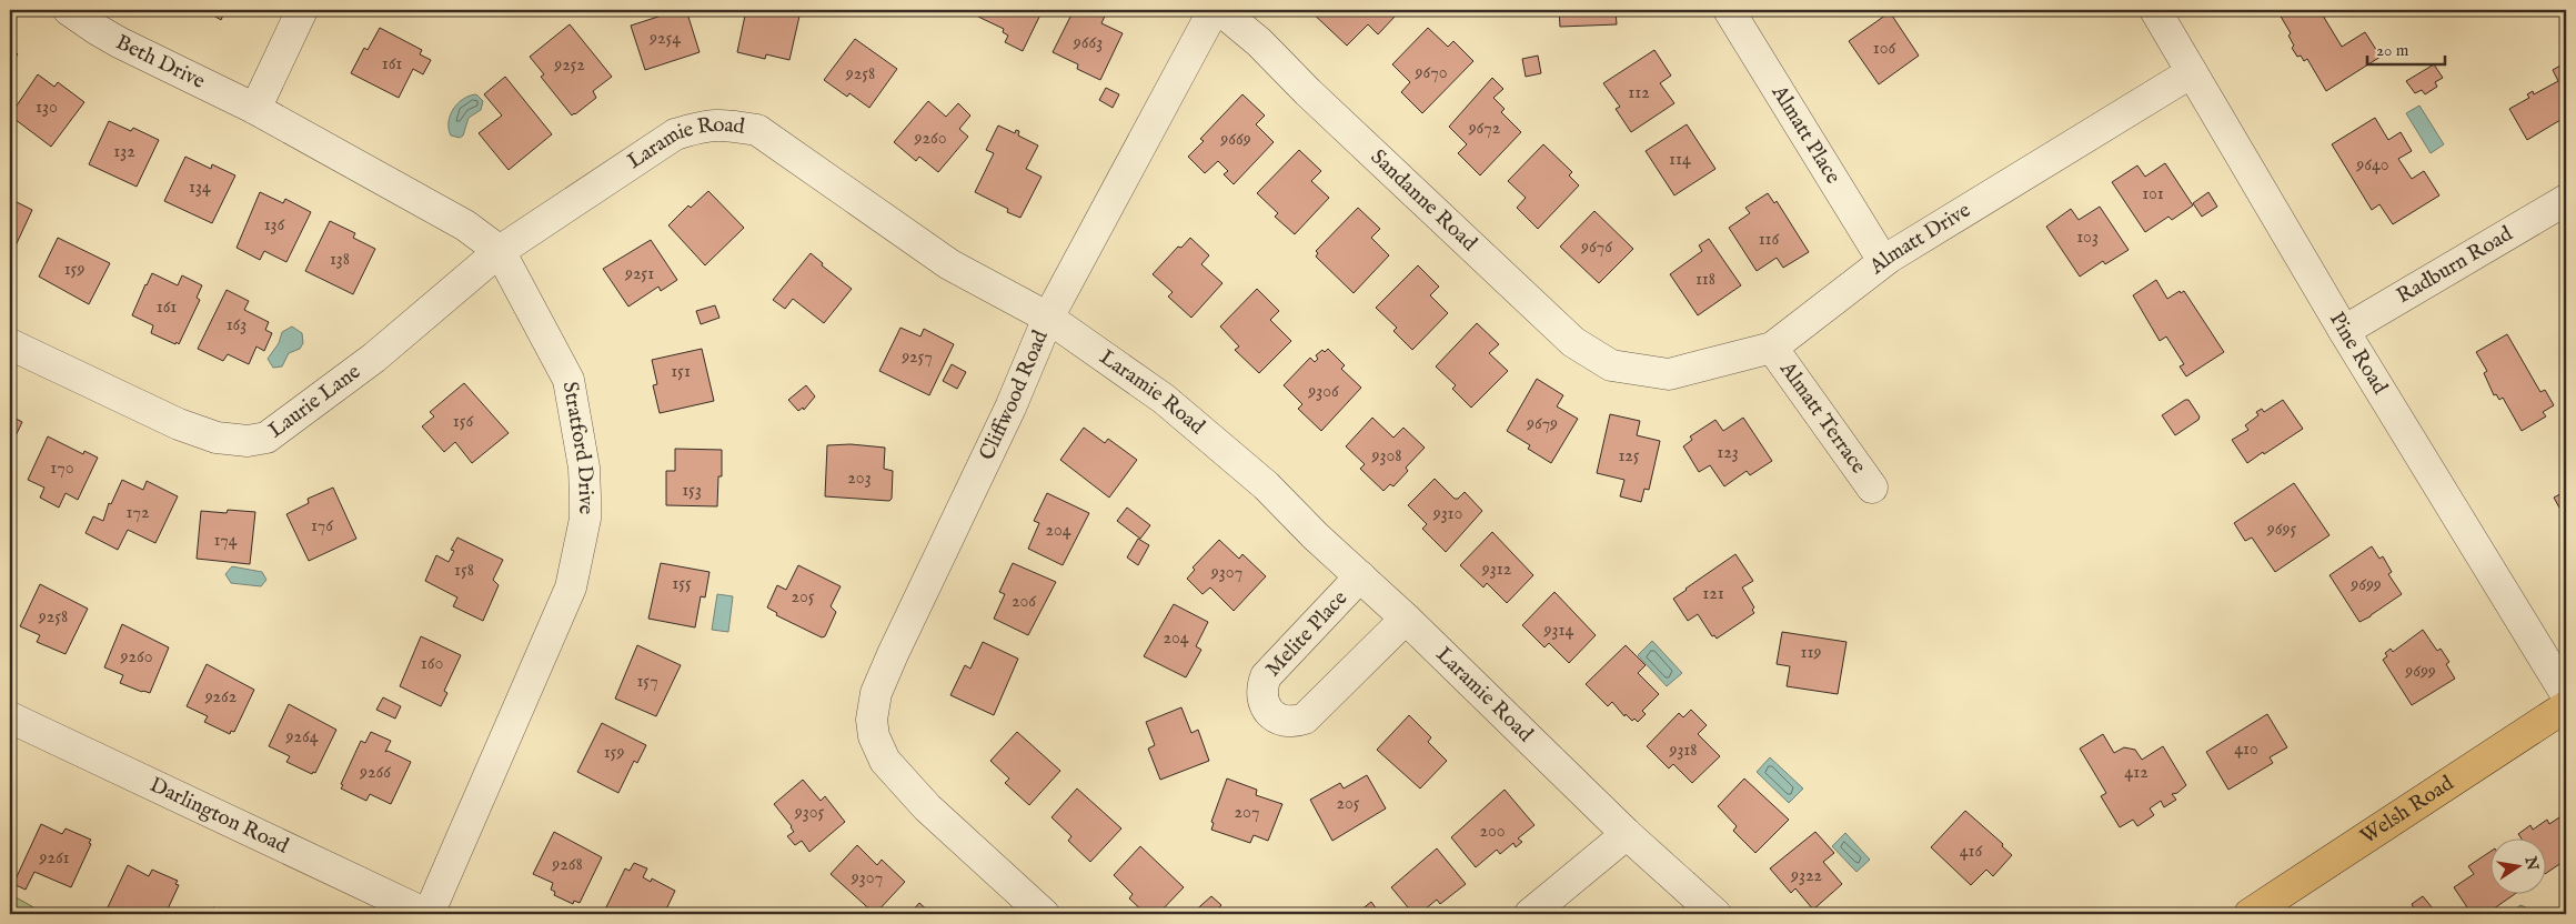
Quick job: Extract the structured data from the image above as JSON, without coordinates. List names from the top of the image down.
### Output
{
  "streets": {
    "main road": ["Welsh Road"],
    "street": [
      "Beth Drive",
      "Almatt Place",
      "Laramie Road",
      "Sandanne Road",
      "Almatt Drive",
      "Radburn Road",
      "Pine Road",
      "Cliffwood Road",
      "Laurie Lane",
      "Almatt Terrace",
      "Stratford Drive",
      "Melite Place",
      "Darlington Road"
    ]
  },
  "crossings": [
    ["Beth Drive", "Stratford Drive"],
    ["Almatt Place", "Almatt Drive"],
    ["Laramie Road", "Cliffwood Road"],
    ["Laramie Road", "Laurie Lane"],
    ["Laramie Road", "Stratford Drive"],
    ["Laramie Road", "Melite Place"],
    ["Sandanne Road", "Almatt Drive"],
    ["Almatt Drive", "Pine Road"],
    ["Almatt Drive", "Almatt Terrace"],
    ["Radburn Road", "Pine Road"],
    ["Laurie Lane", "Stratford Drive"],
    ["Stratford Drive", "Darlington Road"]
  ],
  "house_numbers": [
    "9254",
    "9663",
    "106",
    "161",
    "9252",
    "9670",
    "9258",
    "112",
    "130",
    "9672",
    "9260",
    "9669",
    "132",
    "114",
    "9640",
    "134",
    "101",
    "136",
    "103",
    "116",
    "9676",
    "138",
    "159",
    "9251",
    "118",
    "161",
    "163",
    "9257",
    "151",
    "9306",
    "156",
    "9679",
    "123",
    "9308",
    "125",
    "170",
    "203",
    "153",
    "172",
    "9310",
    "176",
    "9695",
    "204",
    "174",
    "9312",
    "158",
    "9307",
    "155",
    "9699",
    "121",
    "205",
    "206",
    "9258",
    "9314",
    "204",
    "119",
    "9260",
    "160",
    "9699",
    "157",
    "9262",
    "9264",
    "410",
    "9318",
    "159",
    "9266",
    "412",
    "205",
    "9305",
    "207",
    "200",
    "416",
    "9261",
    "9268",
    "9322",
    "9307"
  ],
  "scale_bar": "20 m",
  "north": "right"
}
